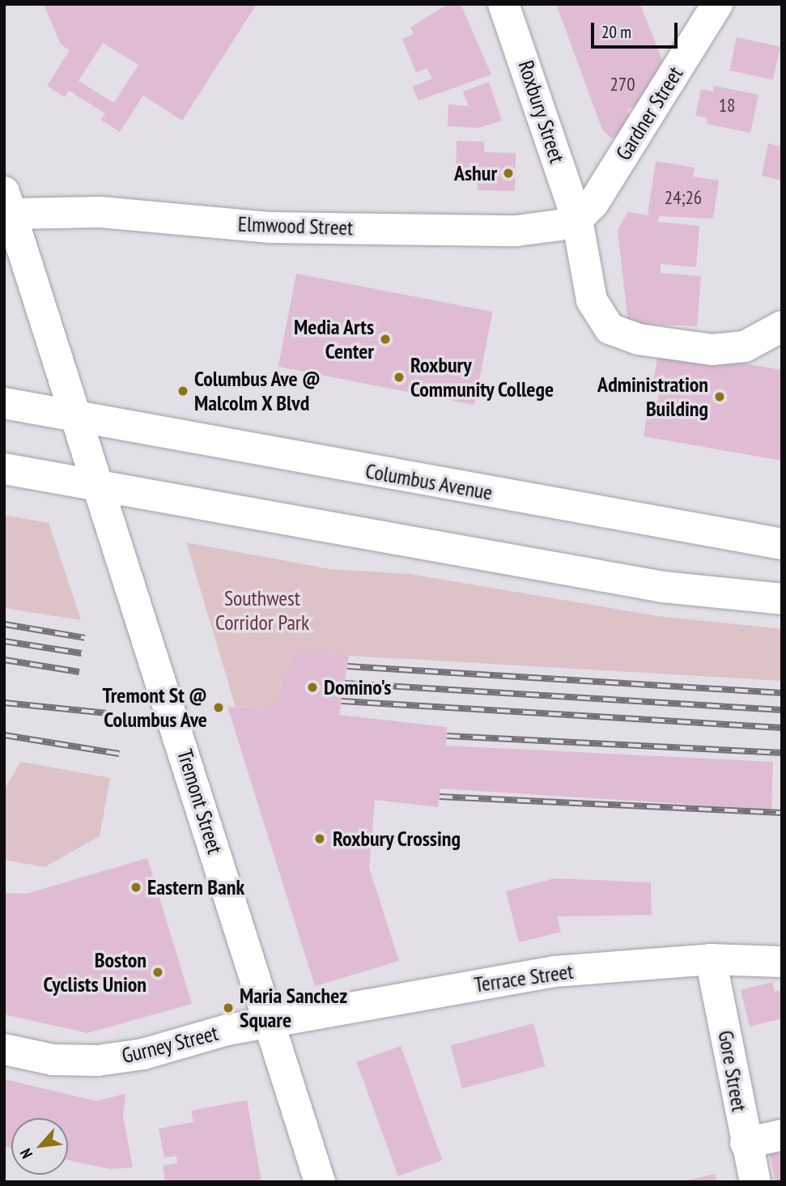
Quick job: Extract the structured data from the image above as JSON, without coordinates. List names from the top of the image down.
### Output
{
  "streets": {
    "main road": [
      "Roxbury Street",
      "Gardner Street",
      "Elmwood Street",
      "Columbus Avenue",
      "Tremont Street",
      "Terrace Street",
      "Gurney Street",
      "Gore Street"
    ]
  },
  "crossings": [
    ["Roxbury Street", "Gardner Street"],
    ["Roxbury Street", "Elmwood Street"],
    ["Gardner Street", "Elmwood Street"],
    ["Elmwood Street", "Tremont Street"],
    ["Columbus Avenue", "Tremont Street"],
    ["Tremont Street", "Terrace Street"],
    ["Tremont Street", "Gurney Street"],
    ["Terrace Street", "Gurney Street"],
    ["Terrace Street", "Gore Street"]
  ],
  "parks": ["Southwest Corridor Park"],
  "places": [
    "Ashur",
    "Media Arts Center",
    "Roxbury Community College",
    "Columbus Ave @ Malcolm X Blvd",
    "Administration Building",
    "Domino's",
    "Tremont St @ Columbus Ave",
    "Roxbury Crossing",
    "Eastern Bank",
    "Boston Cyclists Union",
    "Maria Sanchez Square"
  ],
  "house_numbers": ["270", "18", "24;26"],
  "scale_bar": "20 m",
  "north": "bottom left"
}
